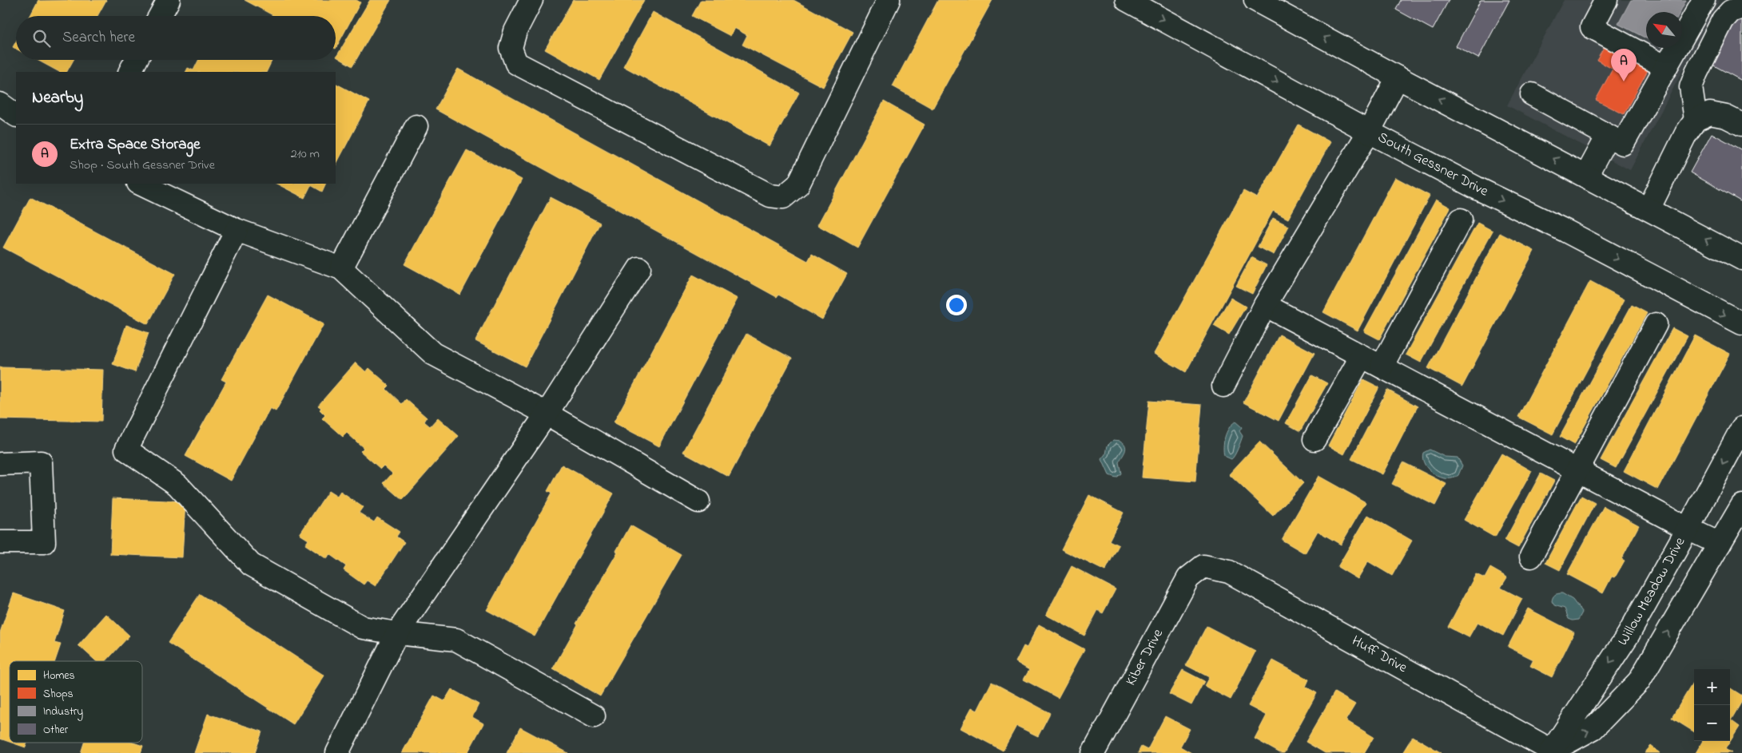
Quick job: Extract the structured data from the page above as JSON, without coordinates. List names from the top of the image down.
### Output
{
  "streets": {
    "street": [
      "South Gessner Drive",
      "Willow Meadow Drive",
      "Huff Drive",
      "Kiber Drive"
    ]
  },
  "crossings": [
    ["Willow Meadow Drive", "Huff Drive"],
    ["Huff Drive", "Kiber Drive"]
  ],
  "legend": [
    "Homes",
    "Shops",
    "Industry",
    "Other"
  ],
  "north": "top left",
  "page": {
    "search": "Search here",
    "pins": "A",
    "heading": "Nearby",
    "list": [
      {
        "mark": "A",
        "name": "Extra Space Storage",
        "note": "Shop · South Gessner Drive",
        "value": "210 m"
      }
    ],
    "map_buttons": ["+", "−"]
  }
}
